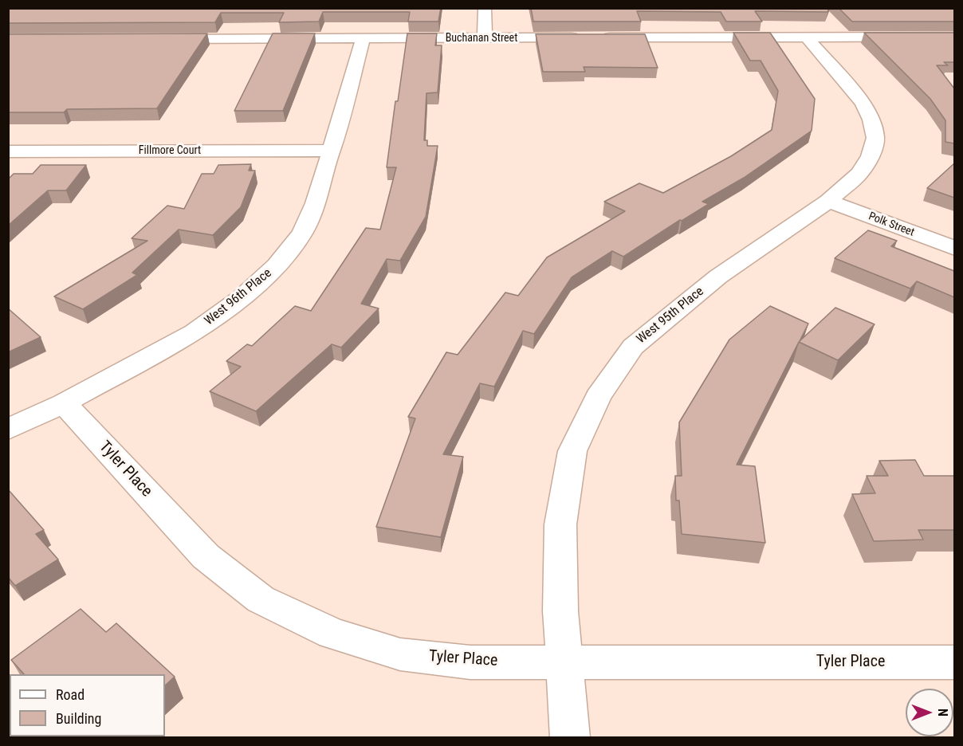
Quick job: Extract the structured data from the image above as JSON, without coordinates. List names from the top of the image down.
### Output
{
  "streets": {
    "street": [
      "Buchanan Street",
      "Fillmore Court",
      "Polk Street",
      "West 96th Place",
      "West 95th Place",
      "Tyler Place"
    ]
  },
  "crossings": [
    ["Buchanan Street", "West 96th Place"],
    ["Buchanan Street", "West 95th Place"],
    ["Fillmore Court", "West 96th Place"],
    ["Polk Street", "West 95th Place"],
    ["West 96th Place", "Tyler Place"],
    ["West 95th Place", "Tyler Place"]
  ],
  "legend": ["Road", "Building"],
  "north": "right"
}
